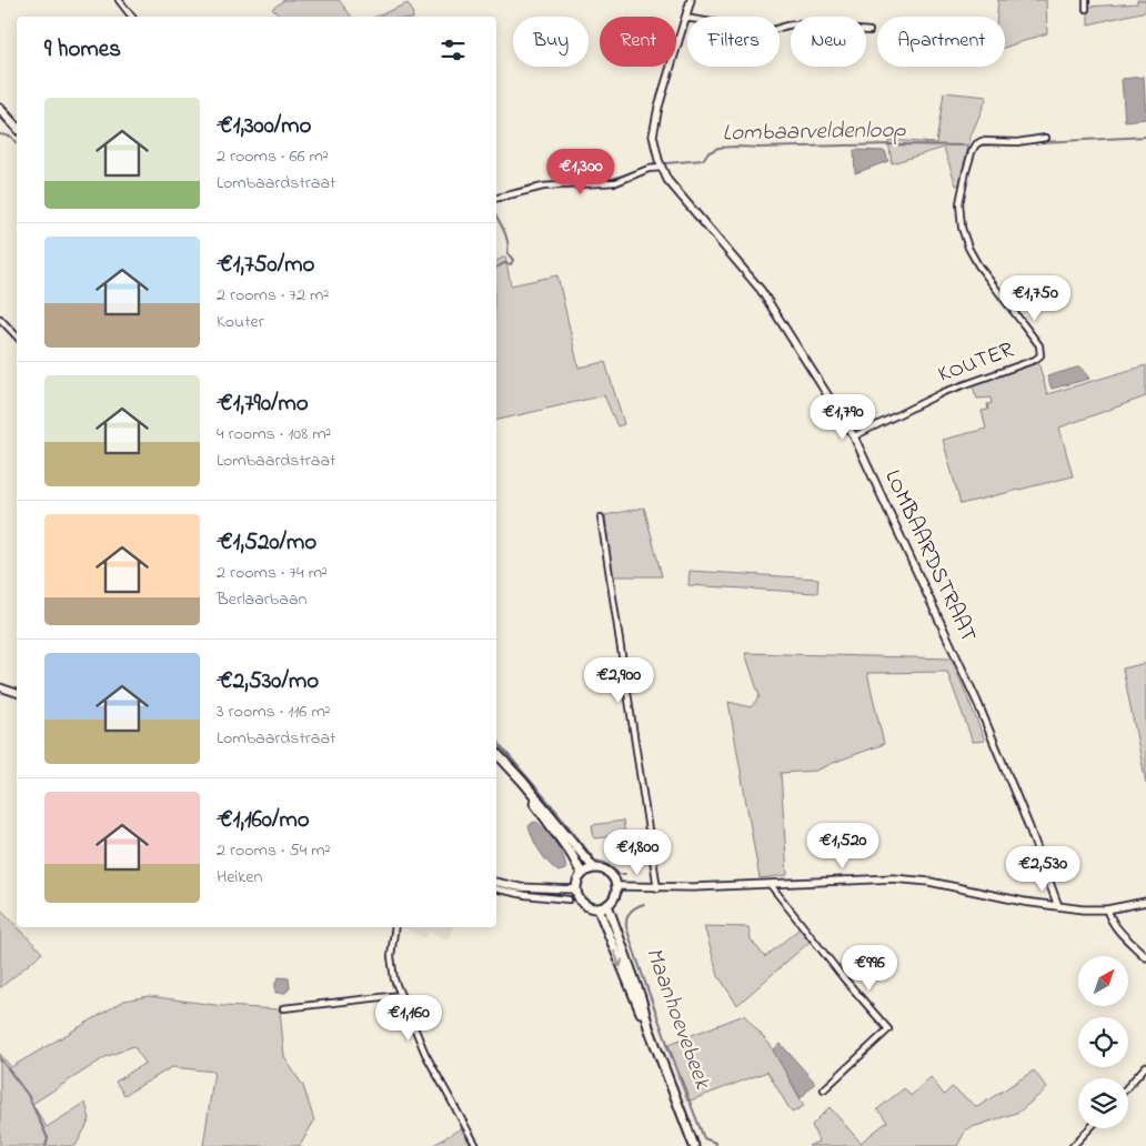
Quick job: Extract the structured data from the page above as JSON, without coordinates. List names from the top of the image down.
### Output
{
  "streets": {
    "street": ["KOUTER", "LOMBAARDSTRAAT"]
  },
  "crossings": [
    ["KOUTER", "LOMBAARDSTRAAT"]
  ],
  "water": ["Lombaarveldenloop", "Maanhoevebeek"],
  "north": "top right",
  "page": {
    "chip": [
      "Buy",
      "Rent",
      "Filters",
      "New",
      "Apartment"
    ],
    "heading": "9 homes",
    "list": [
      {
        "name": "€1,300/mo",
        "note": "2 rooms · 66 m² · Lombaardstraat"
      },
      {
        "name": "€1,750/mo",
        "note": "2 rooms · 72 m² · Kouter"
      },
      {
        "name": "€1,790/mo",
        "note": "4 rooms · 108 m² · Lombaardstraat"
      },
      {
        "name": "€1,520/mo",
        "note": "2 rooms · 74 m² · Berlaarbaan"
      },
      {
        "name": "€2,530/mo",
        "note": "3 rooms · 116 m² · Lombaardstraat"
      },
      {
        "name": "€1,160/mo",
        "note": "2 rooms · 54 m² · Heiken"
      }
    ],
    "price": [
      "€1,300",
      "€1,750",
      "€1,790",
      "€2,900",
      "€1,520",
      "€1,800",
      "€2,530",
      "€996",
      "€1,160"
    ]
  }
}
